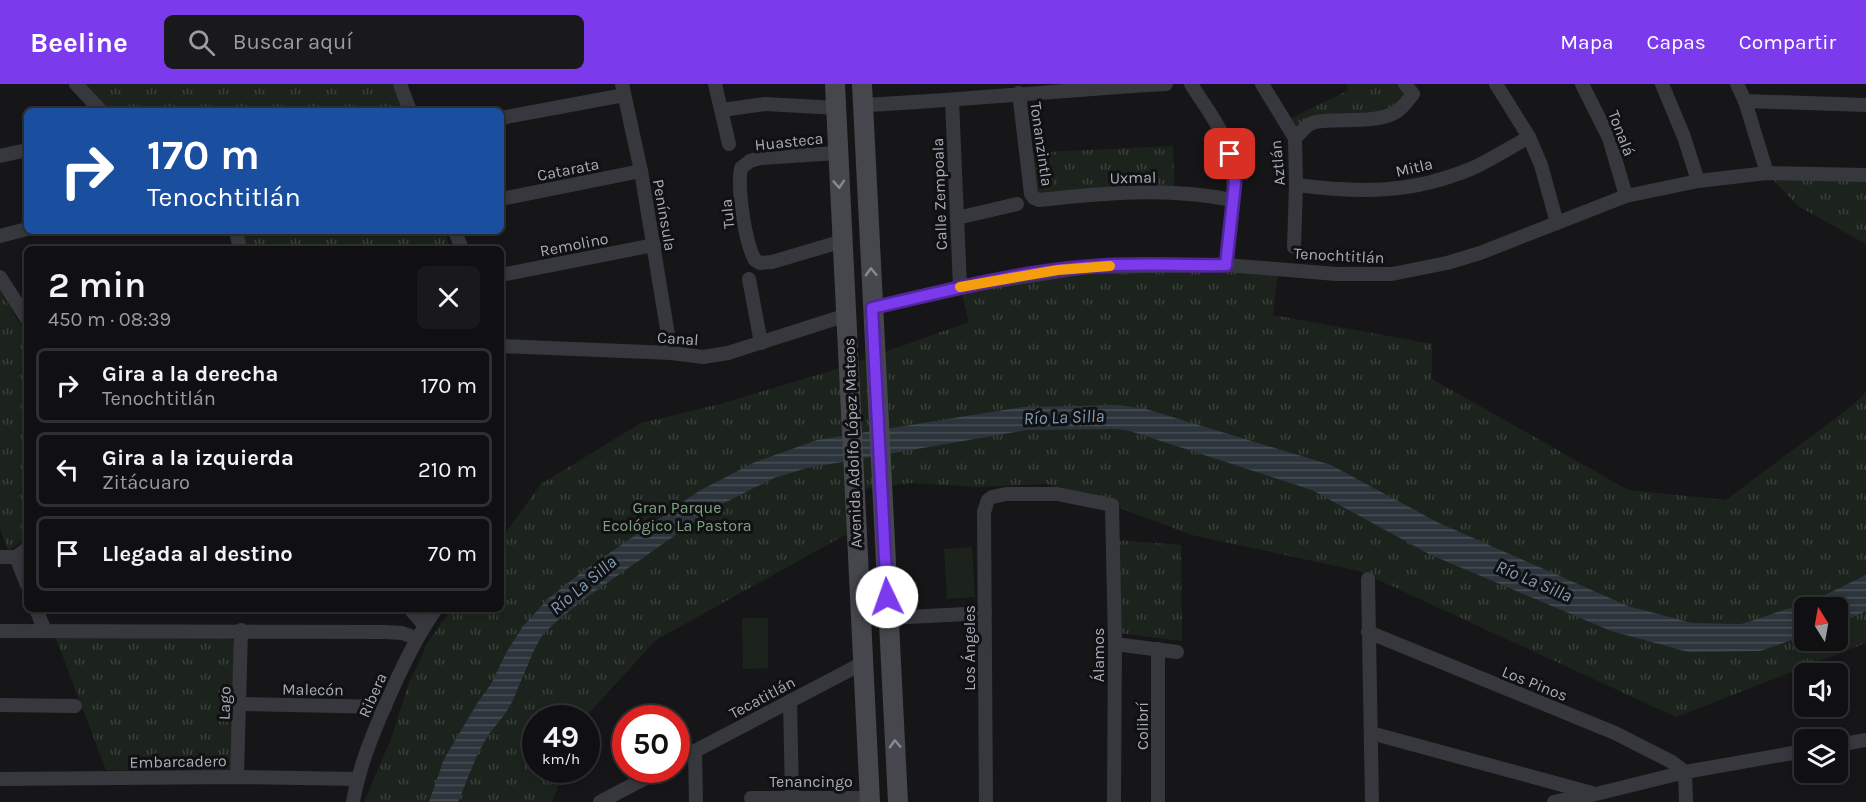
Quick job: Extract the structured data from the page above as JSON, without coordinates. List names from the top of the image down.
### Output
{
  "streets": {
    "main road": ["Avenida Adolfo López Mateos"],
    "street": [
      "Tonalá",
      "Huasteca",
      "Tonanzintla",
      "Aztlán",
      "Mitla",
      "Catarata",
      "Uxmal",
      "Calle Zempoala",
      "Tula",
      "Península",
      "Remolino",
      "Tenochtitlán",
      "Canal",
      "Los Ángeles",
      "Álamos",
      "Los Pinos",
      "Malecón",
      "Ribera",
      "Tecatitlán",
      "Lago",
      "Colibrí",
      "Embarcadero",
      "Tenancingo"
    ]
  },
  "crossings": [
    ["Tonalá", "Tenochtitlán"],
    ["Huasteca", "Tula"],
    ["Huasteca", "Avenida Adolfo López Mateos"],
    ["Tonanzintla", "Uxmal"],
    ["Aztlán", "Mitla"],
    ["Catarata", "Península"],
    ["Calle Zempoala", "Tenochtitlán"],
    ["Tula", "Avenida Adolfo López Mateos"],
    ["Península", "Remolino"],
    ["Península", "Canal"],
    ["Tenochtitlán", "Avenida Adolfo López Mateos"],
    ["Canal", "Avenida Adolfo López Mateos"],
    ["Avenida Adolfo López Mateos", "Tecatitlán"],
    ["Avenida Adolfo López Mateos", "Tenancingo"],
    ["Los Ángeles", "Álamos"],
    ["Malecón", "Ribera"],
    ["Malecón", "Lago"],
    ["Ribera", "Embarcadero"],
    ["Lago", "Embarcadero"]
  ],
  "water": ["Río La Silla"],
  "parks": ["Gran Parque Ecológico La Pastora"],
  "north": "top",
  "page": {
    "header": "Beeline",
    "search": "Buscar aquí",
    "nav": ["Mapa", "Capas", "Compartir"],
    "turn": ["170 m", "Tenochtitlán"],
    "heading": ["2 min", "450 m · 08:39"],
    "list": [
      {
        "name": "Gira a la derecha",
        "note": "Tenochtitlán",
        "value": "170 m"
      },
      {
        "name": "Gira a la izquierda",
        "note": "Zitácuaro",
        "value": "210 m"
      },
      {
        "name": "Llegada al destino",
        "value": "70 m"
      }
    ],
    "speed": "49 km/h",
    "limit": "50"
  }
}
